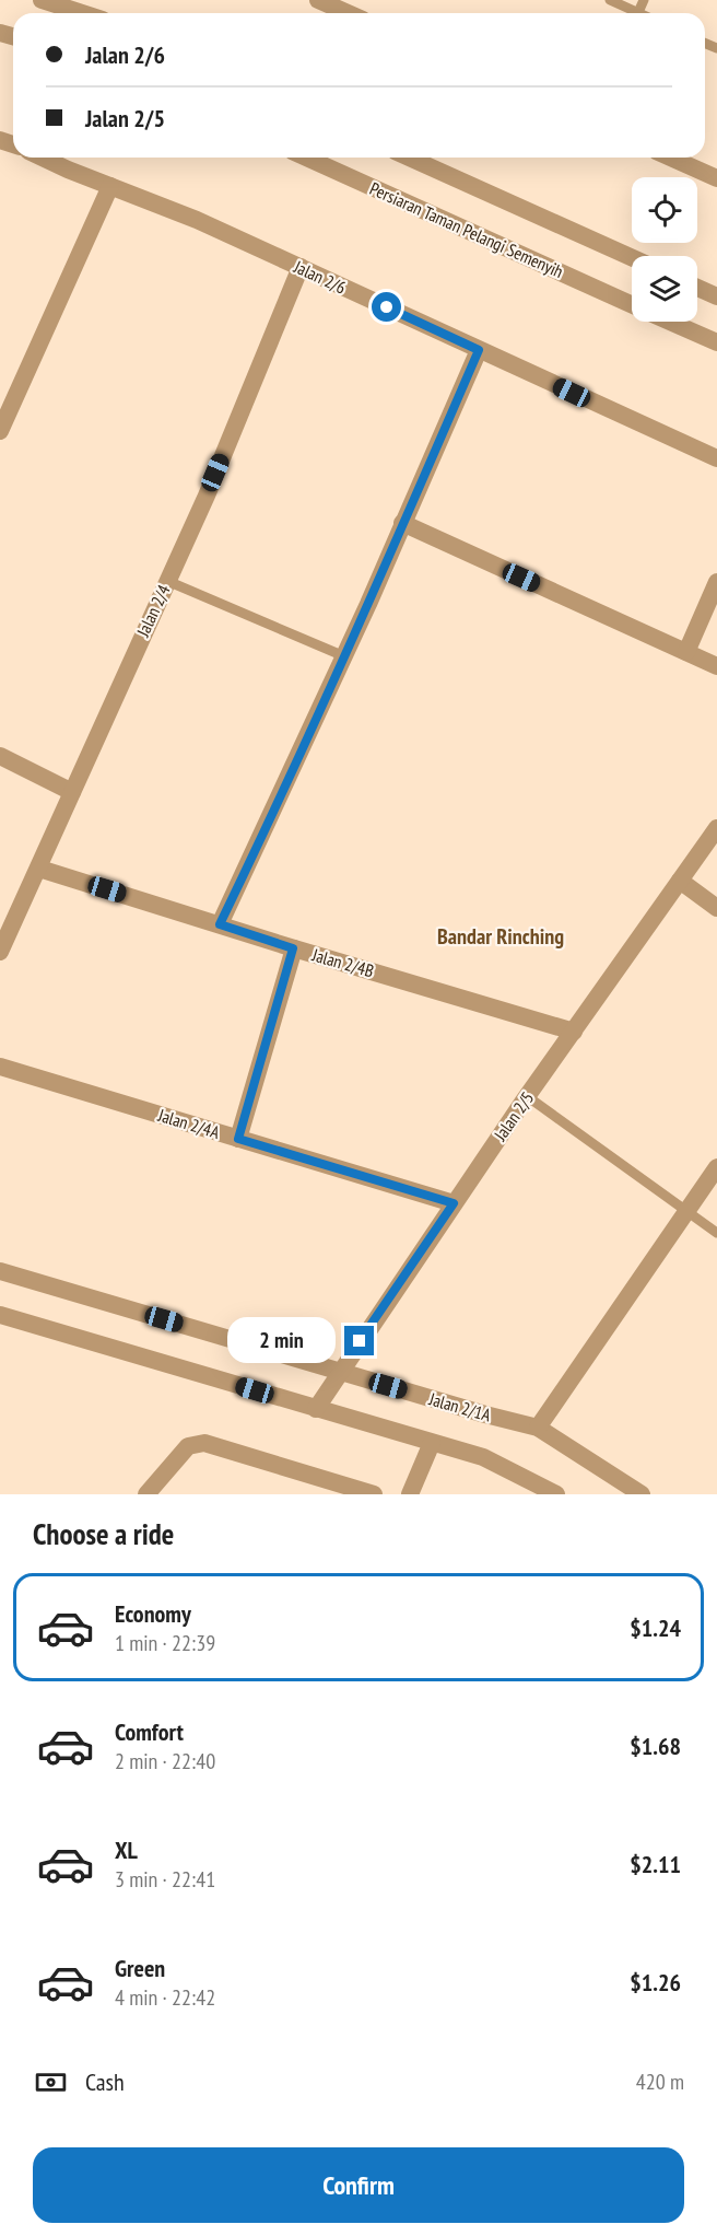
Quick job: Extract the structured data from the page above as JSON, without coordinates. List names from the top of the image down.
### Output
{
  "streets": {
    "street": [
      "Persiaran Taman Pelangi Semenyih",
      "Jalan 2/6",
      "Jalan 2/4",
      "Jalan 2/4B",
      "Jalan 2/5",
      "Jalan 2/4A",
      "Jalan 2/1A"
    ]
  },
  "crossings": [
    ["Jalan 2/6", "Jalan 2/4"],
    ["Jalan 2/4", "Jalan 2/4B"],
    ["Jalan 2/4B", "Jalan 2/5"],
    ["Jalan 2/5", "Jalan 2/4A"],
    ["Jalan 2/5", "Jalan 2/1A"]
  ],
  "districts": ["Bandar Rinching"],
  "page": {
    "banner": ["Jalan 2/6", "Jalan 2/5"],
    "bubble": "2 min",
    "heading": "Choose a ride",
    "list": [
      {
        "name": "Economy",
        "note": "1 min · 22:39",
        "value": "$1.24"
      },
      {
        "name": "Comfort",
        "note": "2 min · 22:40",
        "value": "$1.68"
      },
      {
        "name": "XL",
        "note": "3 min · 22:41",
        "value": "$2.11"
      },
      {
        "name": "Green",
        "note": "4 min · 22:42",
        "value": "$1.26"
      }
    ],
    "pay": ["Cash", "420 m"],
    "buttons": "Confirm"
  }
}
